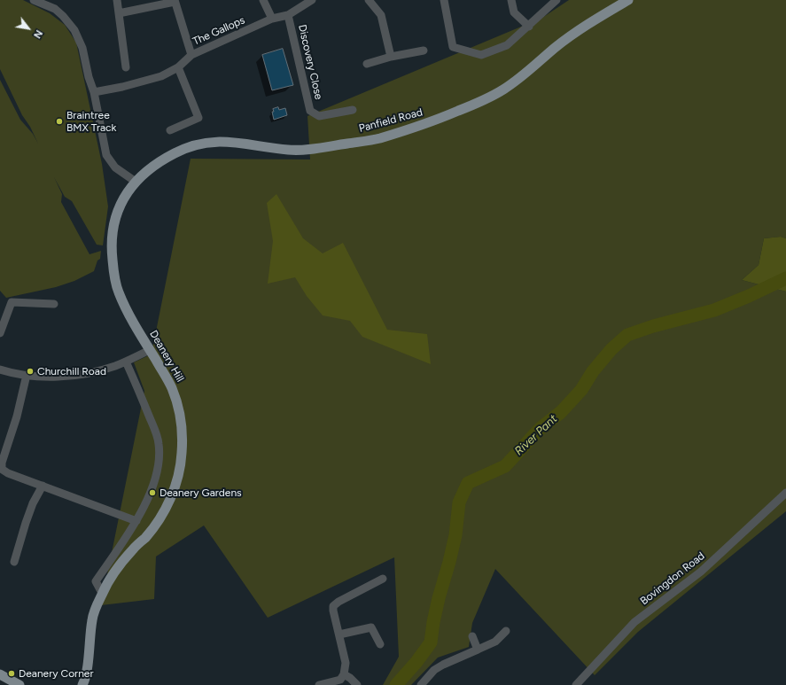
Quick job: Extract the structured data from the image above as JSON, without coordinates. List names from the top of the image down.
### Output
{
  "streets": {
    "main road": ["Panfield Road", "Deanery Hill"],
    "street": ["The Gallops", "Discovery Close", "Bovingdon Road"]
  },
  "crossings": [
    ["The Gallops", "Discovery Close"],
    ["Panfield Road", "Deanery Hill"]
  ],
  "water": ["River Pant"],
  "places": [
    "Braintree BMX Track",
    "Churchill Road",
    "Deanery Gardens",
    "Deanery Corner"
  ],
  "north": "bottom right"
}
